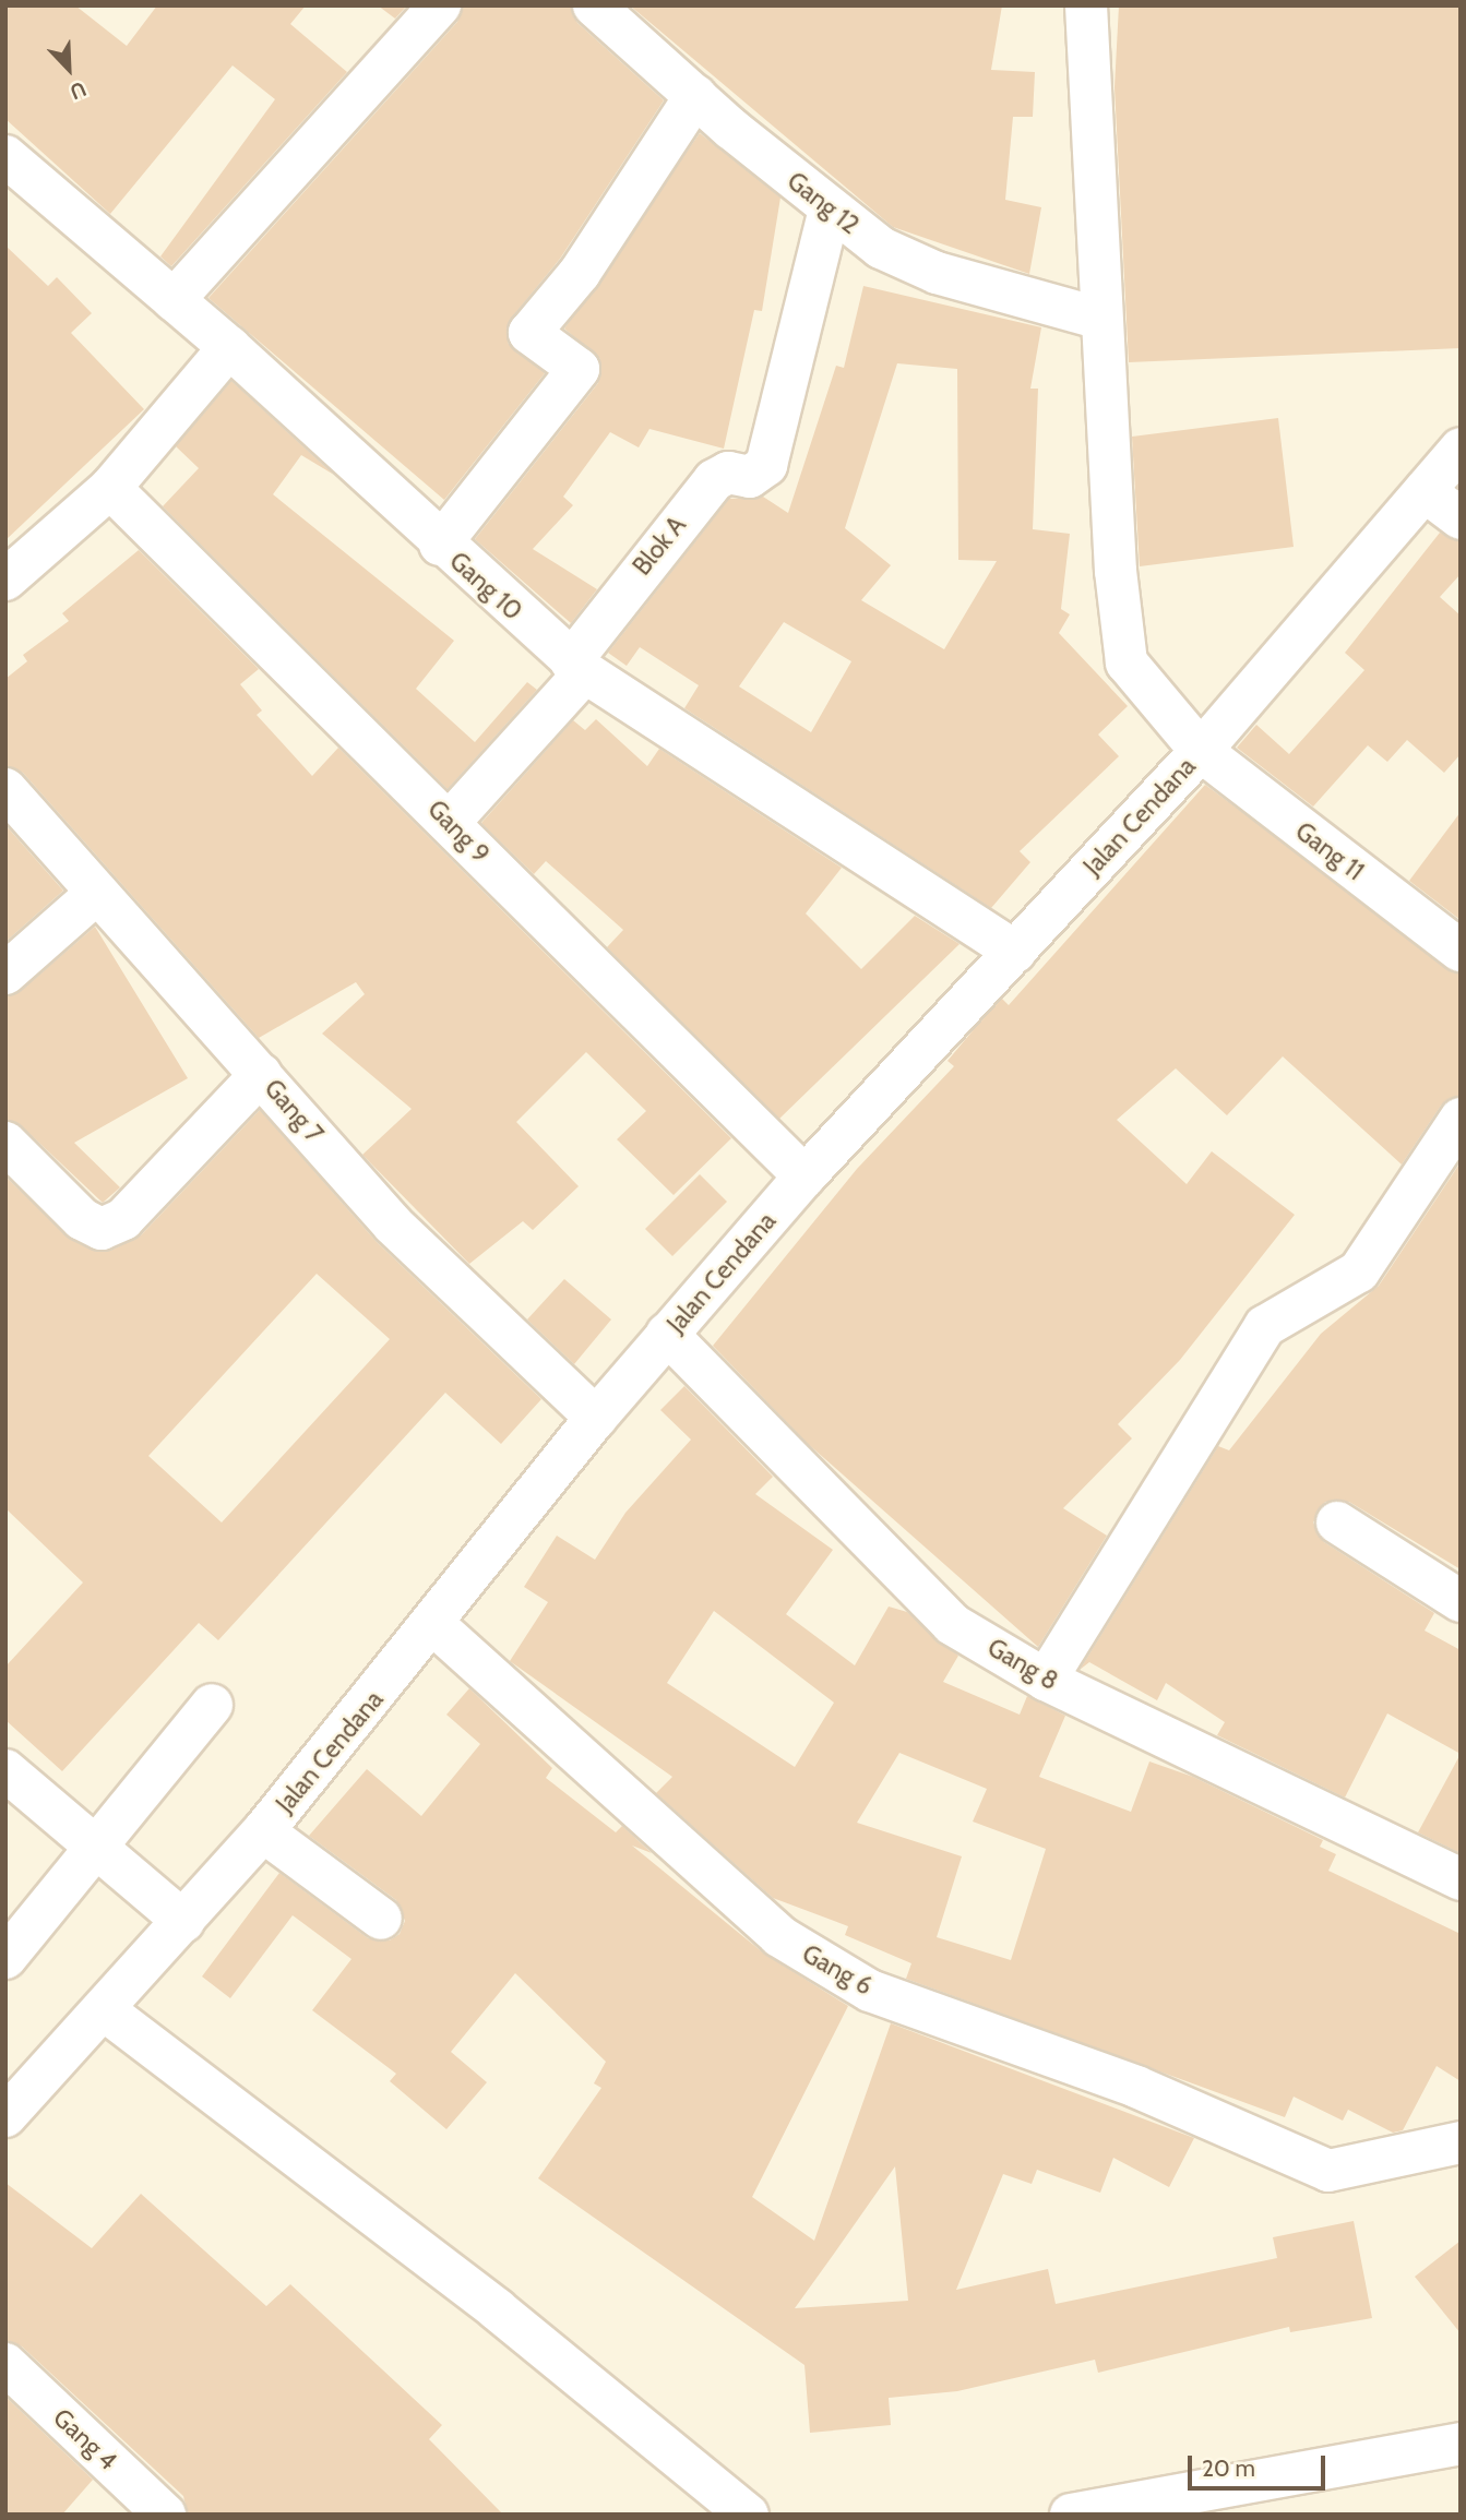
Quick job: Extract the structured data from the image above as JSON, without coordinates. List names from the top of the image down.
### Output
{
  "streets": {
    "street": [
      "Gang 12",
      "Blok A",
      "Gang 10",
      "Jalan Cendana",
      "Gang 9",
      "Gang 11",
      "Gang 7",
      "Gang 8",
      "Gang 6",
      "Gang 4"
    ]
  },
  "crossings": [
    ["Gang 12", "Blok A"],
    ["Blok A", "Gang 10"],
    ["Blok A", "Gang 9"],
    ["Gang 10", "Jalan Cendana"],
    ["Jalan Cendana", "Gang 9"],
    ["Jalan Cendana", "Gang 11"],
    ["Jalan Cendana", "Gang 7"],
    ["Jalan Cendana", "Gang 8"],
    ["Jalan Cendana", "Gang 6"]
  ],
  "scale_bar": "20 m",
  "north": "bottom right"
}
